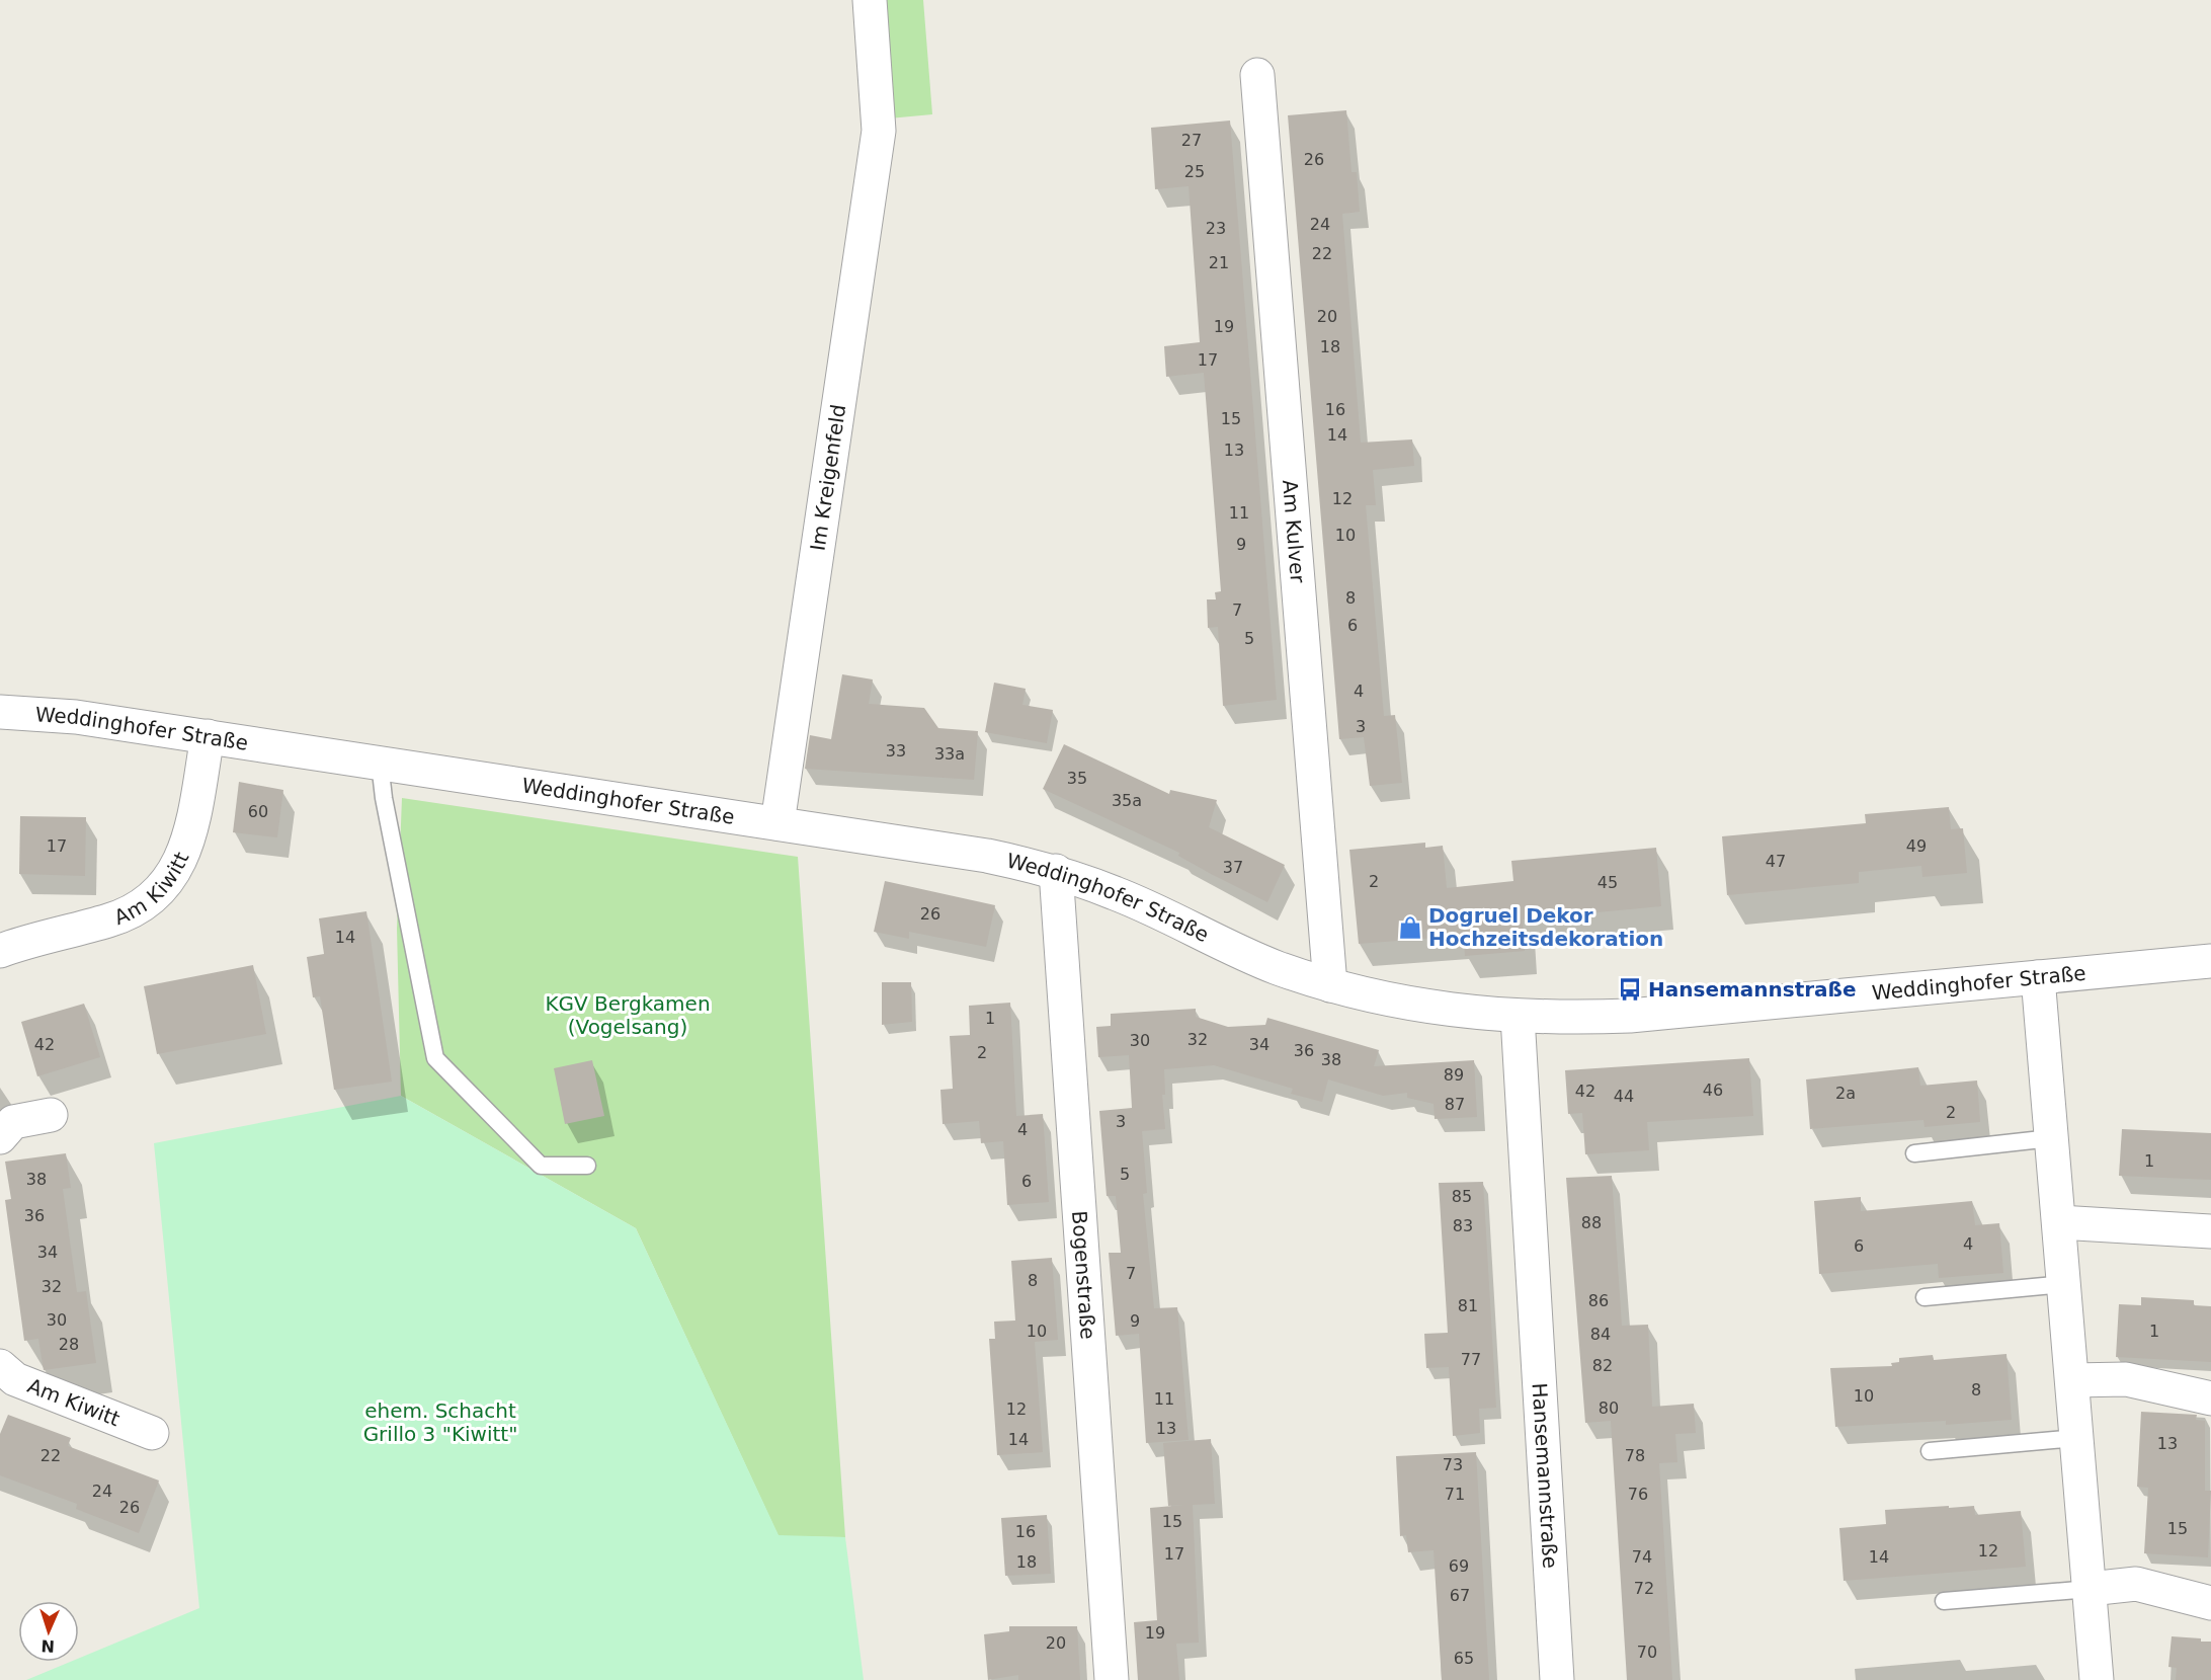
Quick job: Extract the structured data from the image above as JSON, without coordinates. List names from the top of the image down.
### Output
{
  "streets": {
    "street": [
      "Im Kreigenfeld",
      "Am Kulver",
      "Weddinghofer Straße",
      "Am Kiwitt",
      "Bogenstraße",
      "Hansemannstraße"
    ]
  },
  "crossings": [
    ["Im Kreigenfeld", "Weddinghofer Straße"],
    ["Am Kulver", "Weddinghofer Straße"],
    ["Weddinghofer Straße", "Am Kiwitt"],
    ["Weddinghofer Straße", "Bogenstraße"],
    ["Weddinghofer Straße", "Hansemannstraße"]
  ],
  "parks": ["KGV Bergkamen (Vogelsang)", "ehem. Schacht Grillo 3 \"Kiwitt\""],
  "places": {
    "shop": ["Dogruel Dekor Hochzeitsdekoration"],
    "bus stop": ["Hansemannstraße"]
  },
  "house_numbers": [
    "27",
    "26",
    "25",
    "24",
    "23",
    "22",
    "21",
    "20",
    "19",
    "18",
    "17",
    "16",
    "15",
    "14",
    "13",
    "12",
    "11",
    "10",
    "9",
    "8",
    "7",
    "6",
    "5",
    "4",
    "3",
    "33",
    "33a",
    "35",
    "35a",
    "60",
    "17",
    "49",
    "47",
    "37",
    "2",
    "45",
    "26",
    "14",
    "1",
    "32",
    "30",
    "42",
    "34",
    "36",
    "2",
    "38",
    "89",
    "46",
    "42",
    "2a",
    "44",
    "87",
    "2",
    "3",
    "4",
    "1",
    "5",
    "38",
    "6",
    "85",
    "36",
    "88",
    "83",
    "4",
    "6",
    "34",
    "7",
    "8",
    "32",
    "86",
    "81",
    "30",
    "9",
    "10",
    "1",
    "84",
    "28",
    "77",
    "82",
    "8",
    "10",
    "11",
    "80",
    "12",
    "13",
    "14",
    "13",
    "22",
    "78",
    "73",
    "24",
    "71",
    "76",
    "26",
    "15",
    "15",
    "16",
    "12",
    "17",
    "74",
    "14",
    "18",
    "69",
    "72",
    "67",
    "19",
    "20",
    "70",
    "65"
  ],
  "north": "bottom"
}
